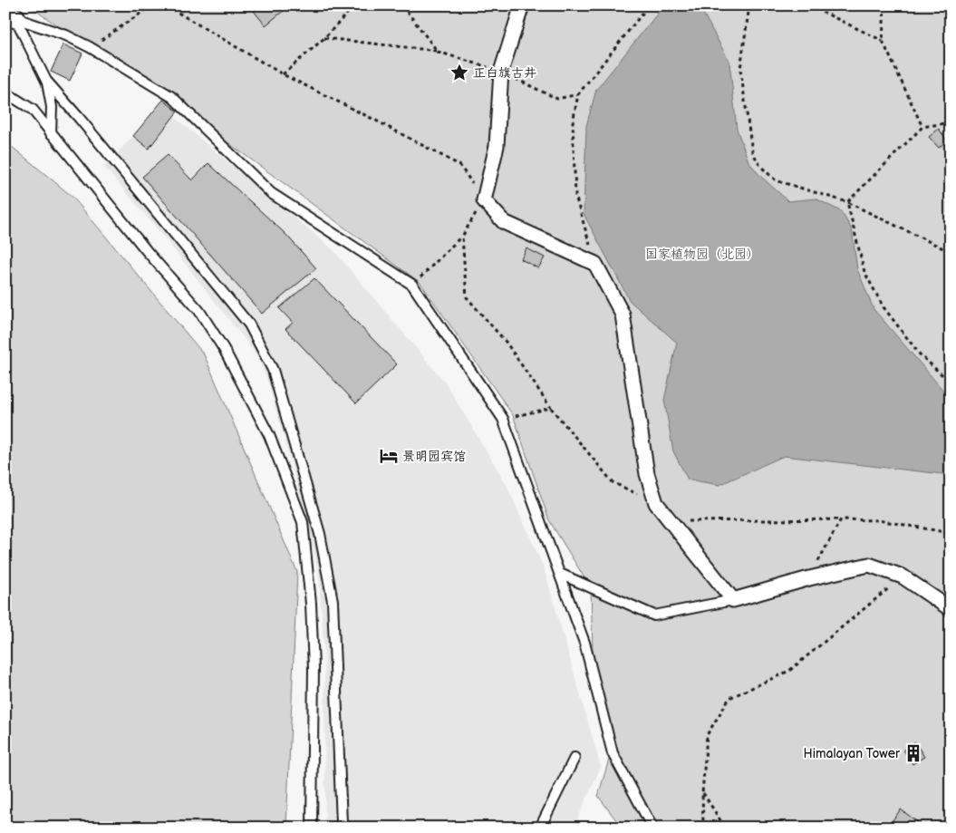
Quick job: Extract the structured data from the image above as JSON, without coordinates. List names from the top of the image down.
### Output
{
  "parks": ["国家植物园（北园）"],
  "places": {
    "place": ["正白旗古井"],
    "hotel": ["景明园宾馆"],
    "building": ["Himalayan Tower"]
  }
}
